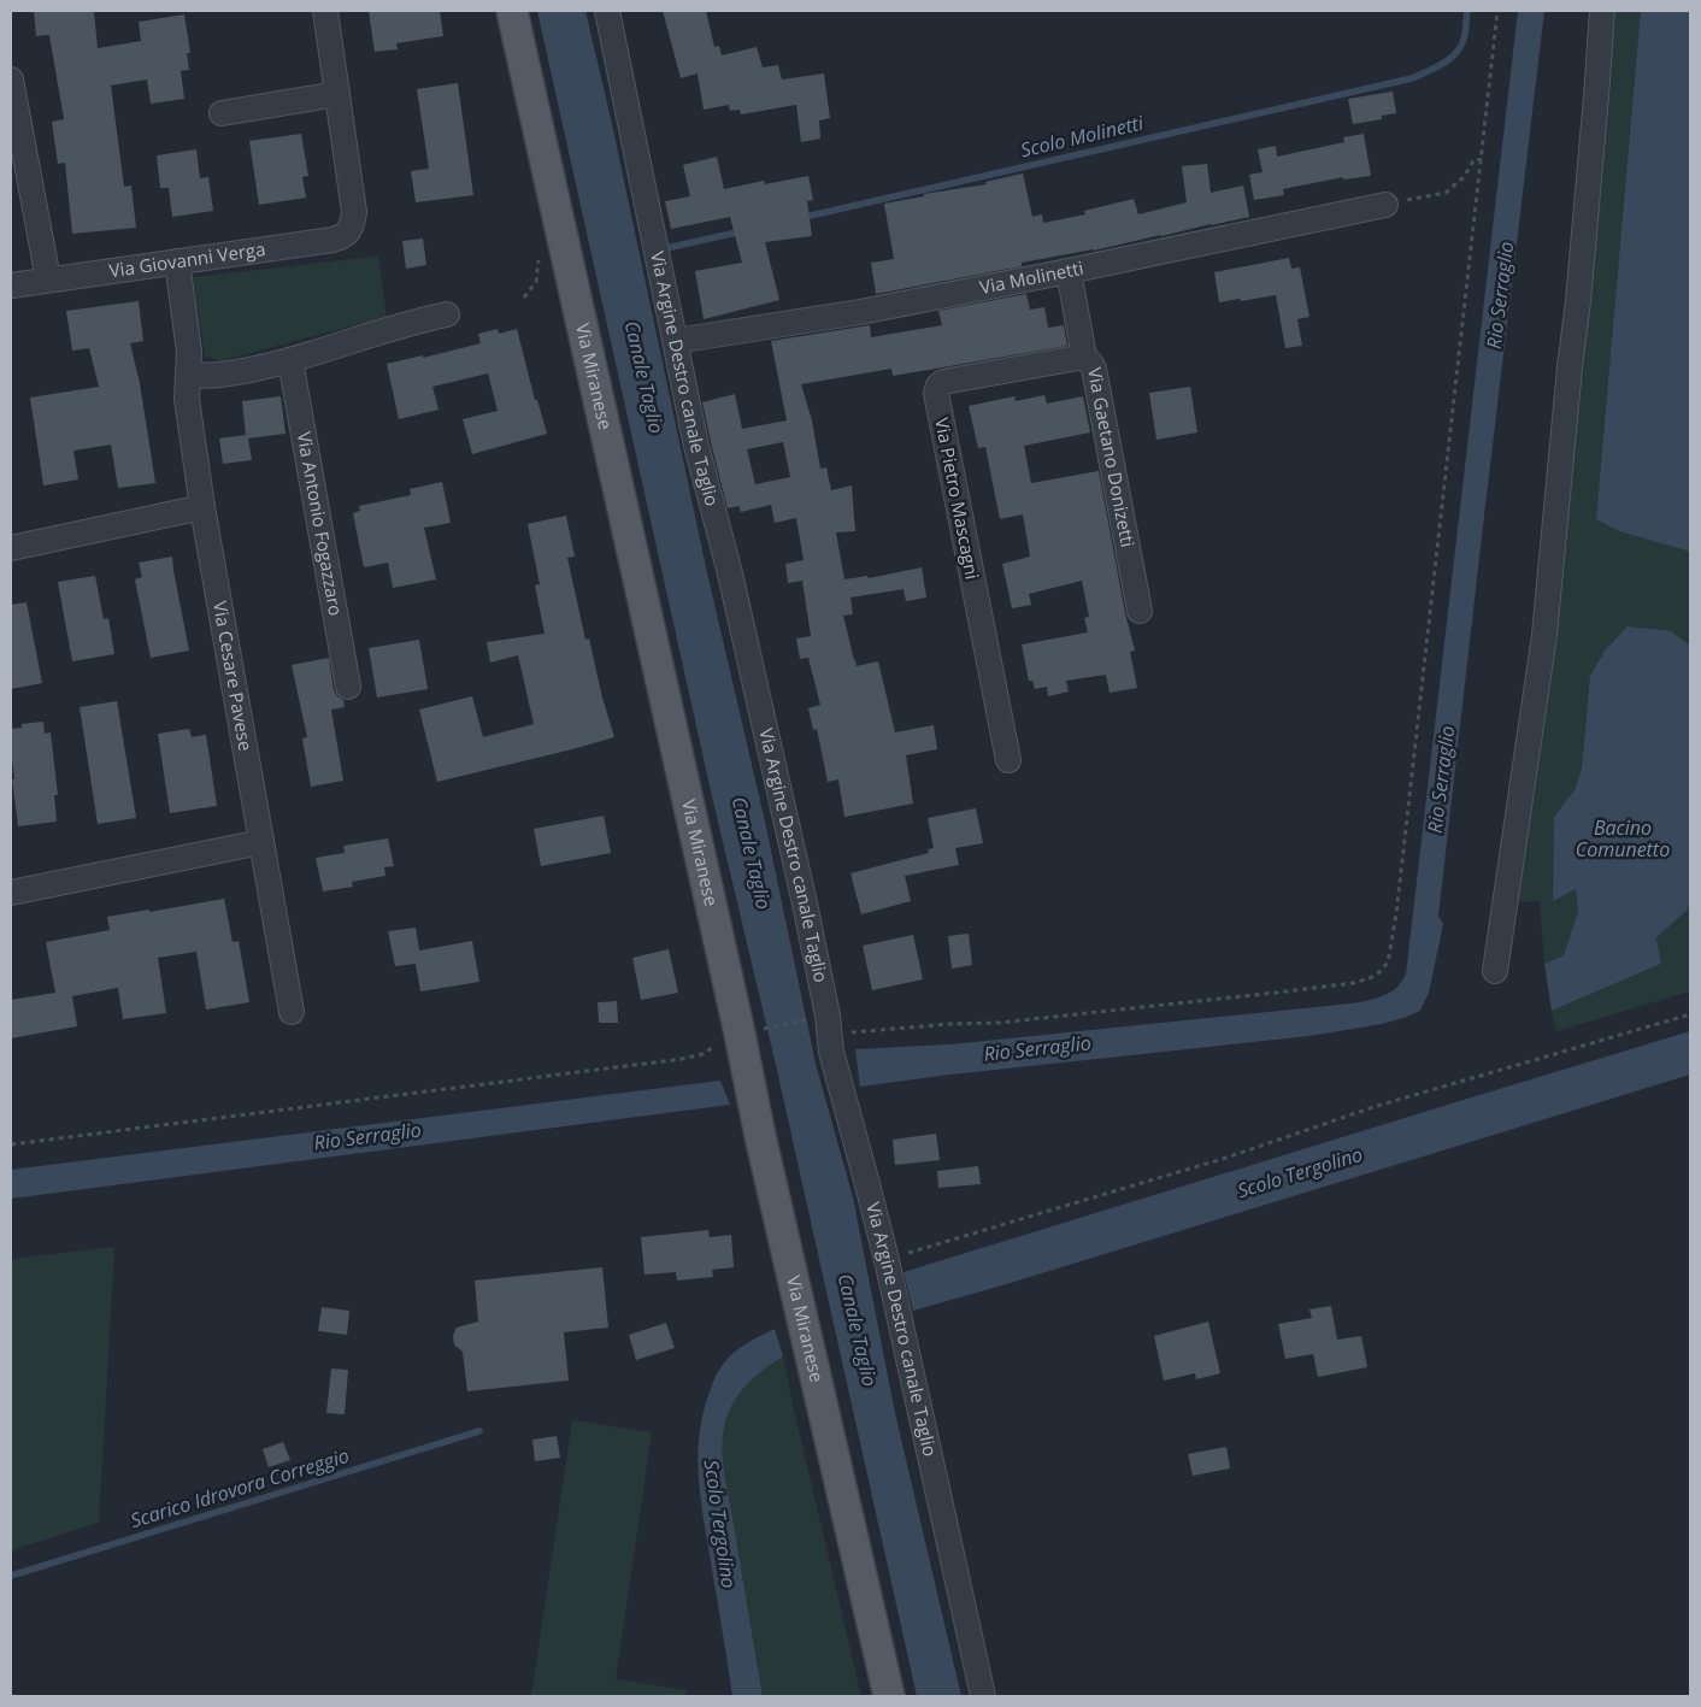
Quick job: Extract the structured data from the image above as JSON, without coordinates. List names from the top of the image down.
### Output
{
  "streets": {
    "main road": ["Via Miranese"],
    "street": [
      "Via Giovanni Verga",
      "Via Molinetti",
      "Via Argine Destro canale Taglio",
      "Via Gaetano Donizetti",
      "Via Pietro Mascagni",
      "Via Antonio Fogazzaro",
      "Via Cesare Pavese"
    ]
  },
  "crossings": [
    ["Via Giovanni Verga", "Via Cesare Pavese"],
    ["Via Molinetti", "Via Argine Destro canale Taglio"],
    ["Via Molinetti", "Via Gaetano Donizetti"],
    ["Via Gaetano Donizetti", "Via Pietro Mascagni"]
  ],
  "water": [
    "Scolo Molinetti",
    "Rio Serraglio",
    "Canale Taglio",
    "Bacino Comunetto",
    "Scolo Tergolino",
    "Scarico Idrovora Correggio"
  ]
}
